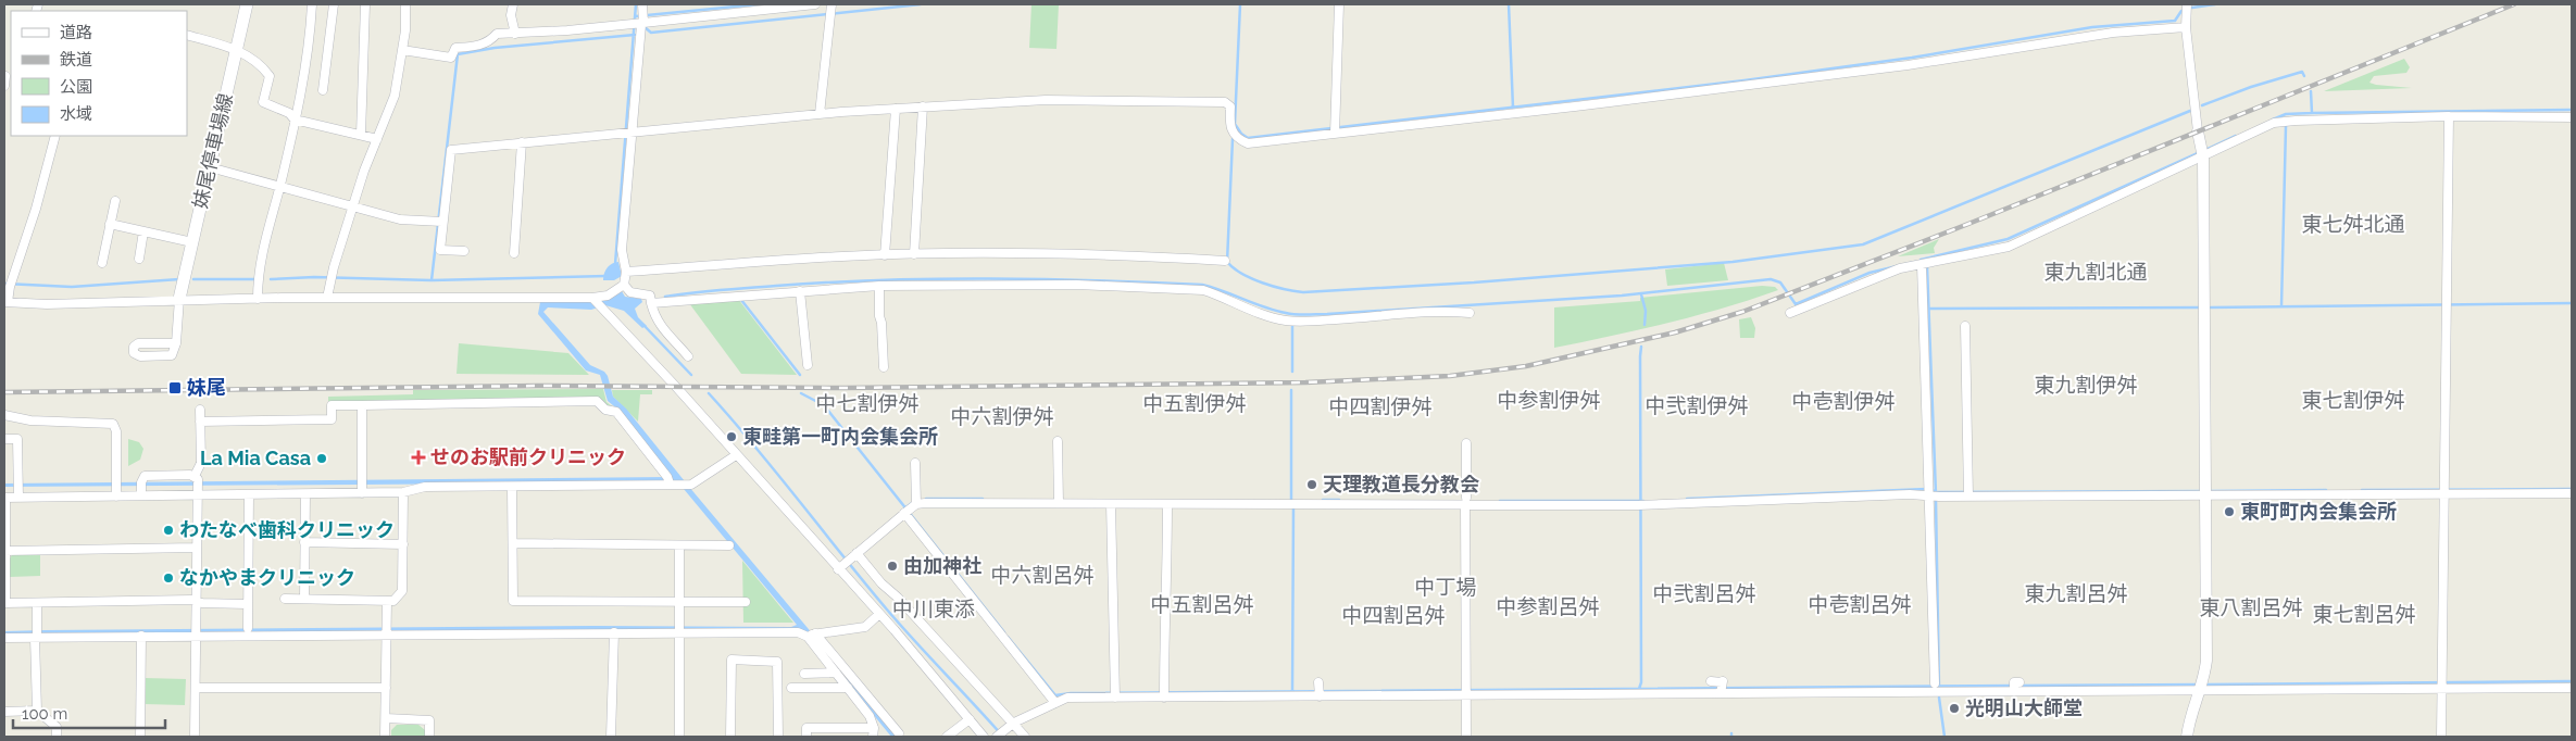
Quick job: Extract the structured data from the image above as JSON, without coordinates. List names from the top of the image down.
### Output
{
  "streets": {
    "main road": ["妹尾停車場線"]
  },
  "districts": [
    "東七舛北通",
    "東九割北通",
    "東九割伊舛",
    "中参割伊舛",
    "東七割伊舛",
    "中壱割伊舛",
    "中七割伊舛",
    "中五割伊舛",
    "中弐割伊舛",
    "中四割伊舛",
    "中六割伊舛",
    "中六割呂舛",
    "中丁場",
    "中弐割呂舛",
    "東九割呂舛",
    "中五割呂舛",
    "中壱割呂舛",
    "中参割呂舛",
    "東八割呂舛",
    "中川東添",
    "東七割呂舛",
    "中四割呂舛"
  ],
  "places": {
    "transit": ["妹尾"],
    "other": [
      "東畦第一町内会集会所",
      "La Mia Casa",
      "天理教道長分教会",
      "東町町内会集会所",
      "わたなべ歯科クリニック",
      "由加神社",
      "なかやまクリニック",
      "光明山大師堂"
    ],
    "health": ["せのお駅前クリニック"]
  },
  "legend": [
    "道路",
    "鉄道",
    "公園",
    "水域"
  ],
  "scale_bar": "100 m"
}
